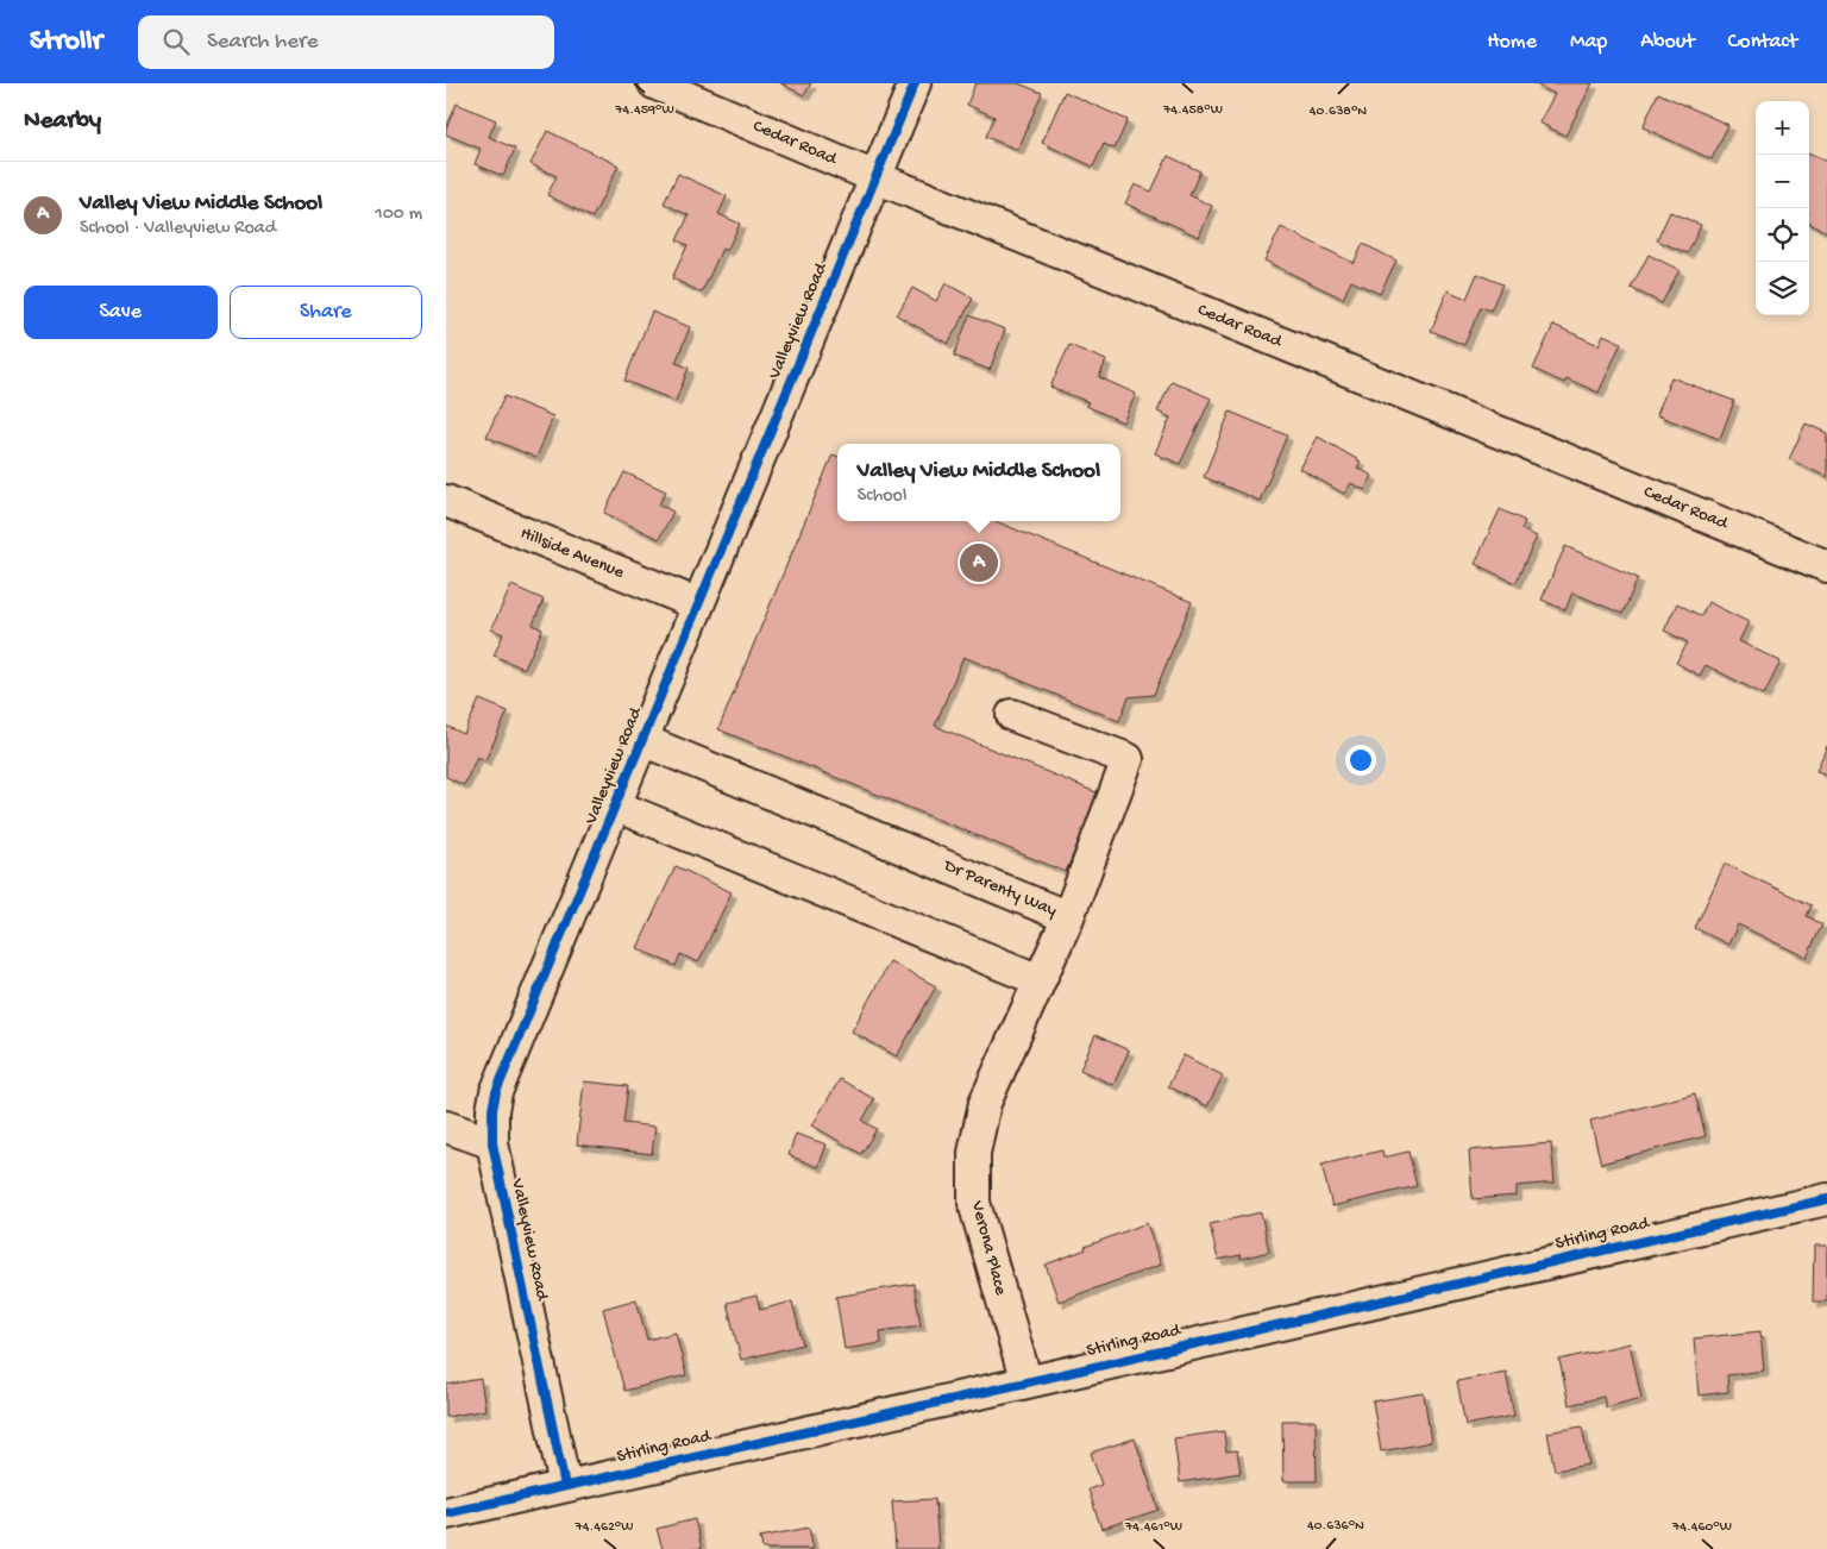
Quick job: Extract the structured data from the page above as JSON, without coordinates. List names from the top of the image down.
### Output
{
  "streets": {
    "street": [
      "Cedar Road",
      "Valleyview Road",
      "Hillside Avenue",
      "Dr Parenty Way",
      "Stirling Road",
      "Verona Place"
    ]
  },
  "crossings": [
    ["Cedar Road", "Valleyview Road"],
    ["Valleyview Road", "Hillside Avenue"],
    ["Valleyview Road", "Dr Parenty Way"],
    ["Valleyview Road", "Stirling Road"],
    ["Dr Parenty Way", "Verona Place"],
    ["Stirling Road", "Verona Place"]
  ],
  "page": {
    "header": "Strollr",
    "search": "Search here",
    "nav": [
      "Home",
      "Map",
      "About",
      "Contact"
    ],
    "heading": "Nearby",
    "map_buttons": ["+", "−"],
    "list": [
      {
        "mark": "A",
        "name": "Valley View Middle School",
        "note": "School · Valleyview Road",
        "value": "100 m"
      }
    ],
    "buttons": ["Save", "Share"],
    "popup": ["Valley View Middle School", "School"],
    "pins": "A"
  },
  "coordinates": [
    "74.459°W",
    "74.458°W",
    "40.638°N",
    "40.636°N",
    "74.462°W",
    "74.461°W",
    "74.460°W"
  ]
}
